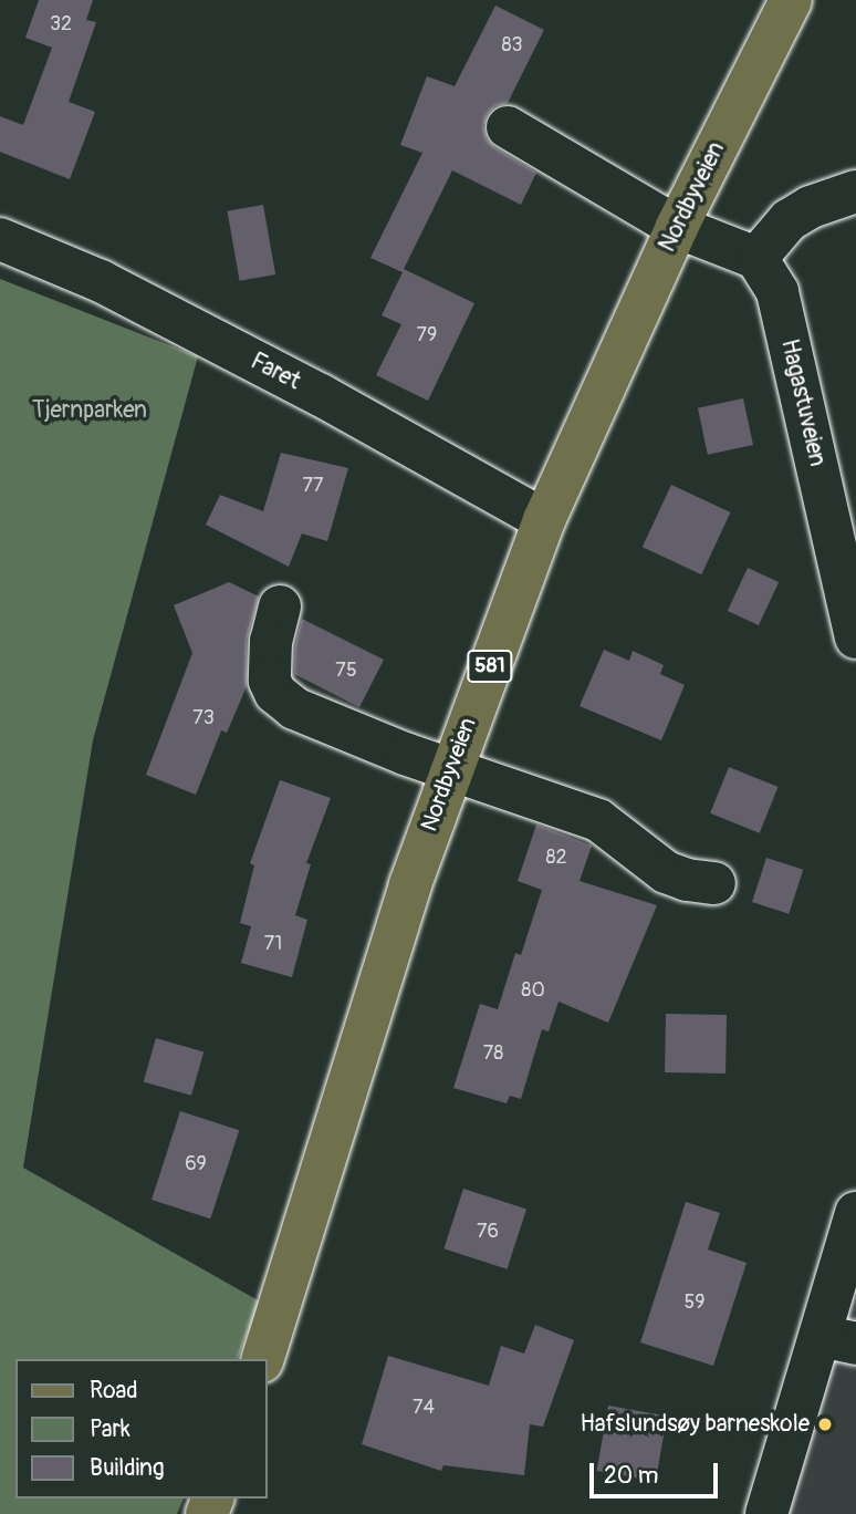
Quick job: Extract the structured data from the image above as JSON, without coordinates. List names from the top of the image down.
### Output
{
  "streets": {
    "main road": ["Nordbyveien", "581"],
    "street": ["Faret", "Hagastuveien"]
  },
  "crossings": [
    ["Nordbyveien", "Faret"]
  ],
  "parks": ["Tjernparken"],
  "places": ["Hafslundsøy barneskole"],
  "house_numbers": [
    "32",
    "83",
    "79",
    "77",
    "75",
    "73",
    "82",
    "71",
    "80",
    "78",
    "69",
    "76",
    "59",
    "74"
  ],
  "legend": ["Road", "Park", "Building"],
  "scale_bar": "20 m"
}
